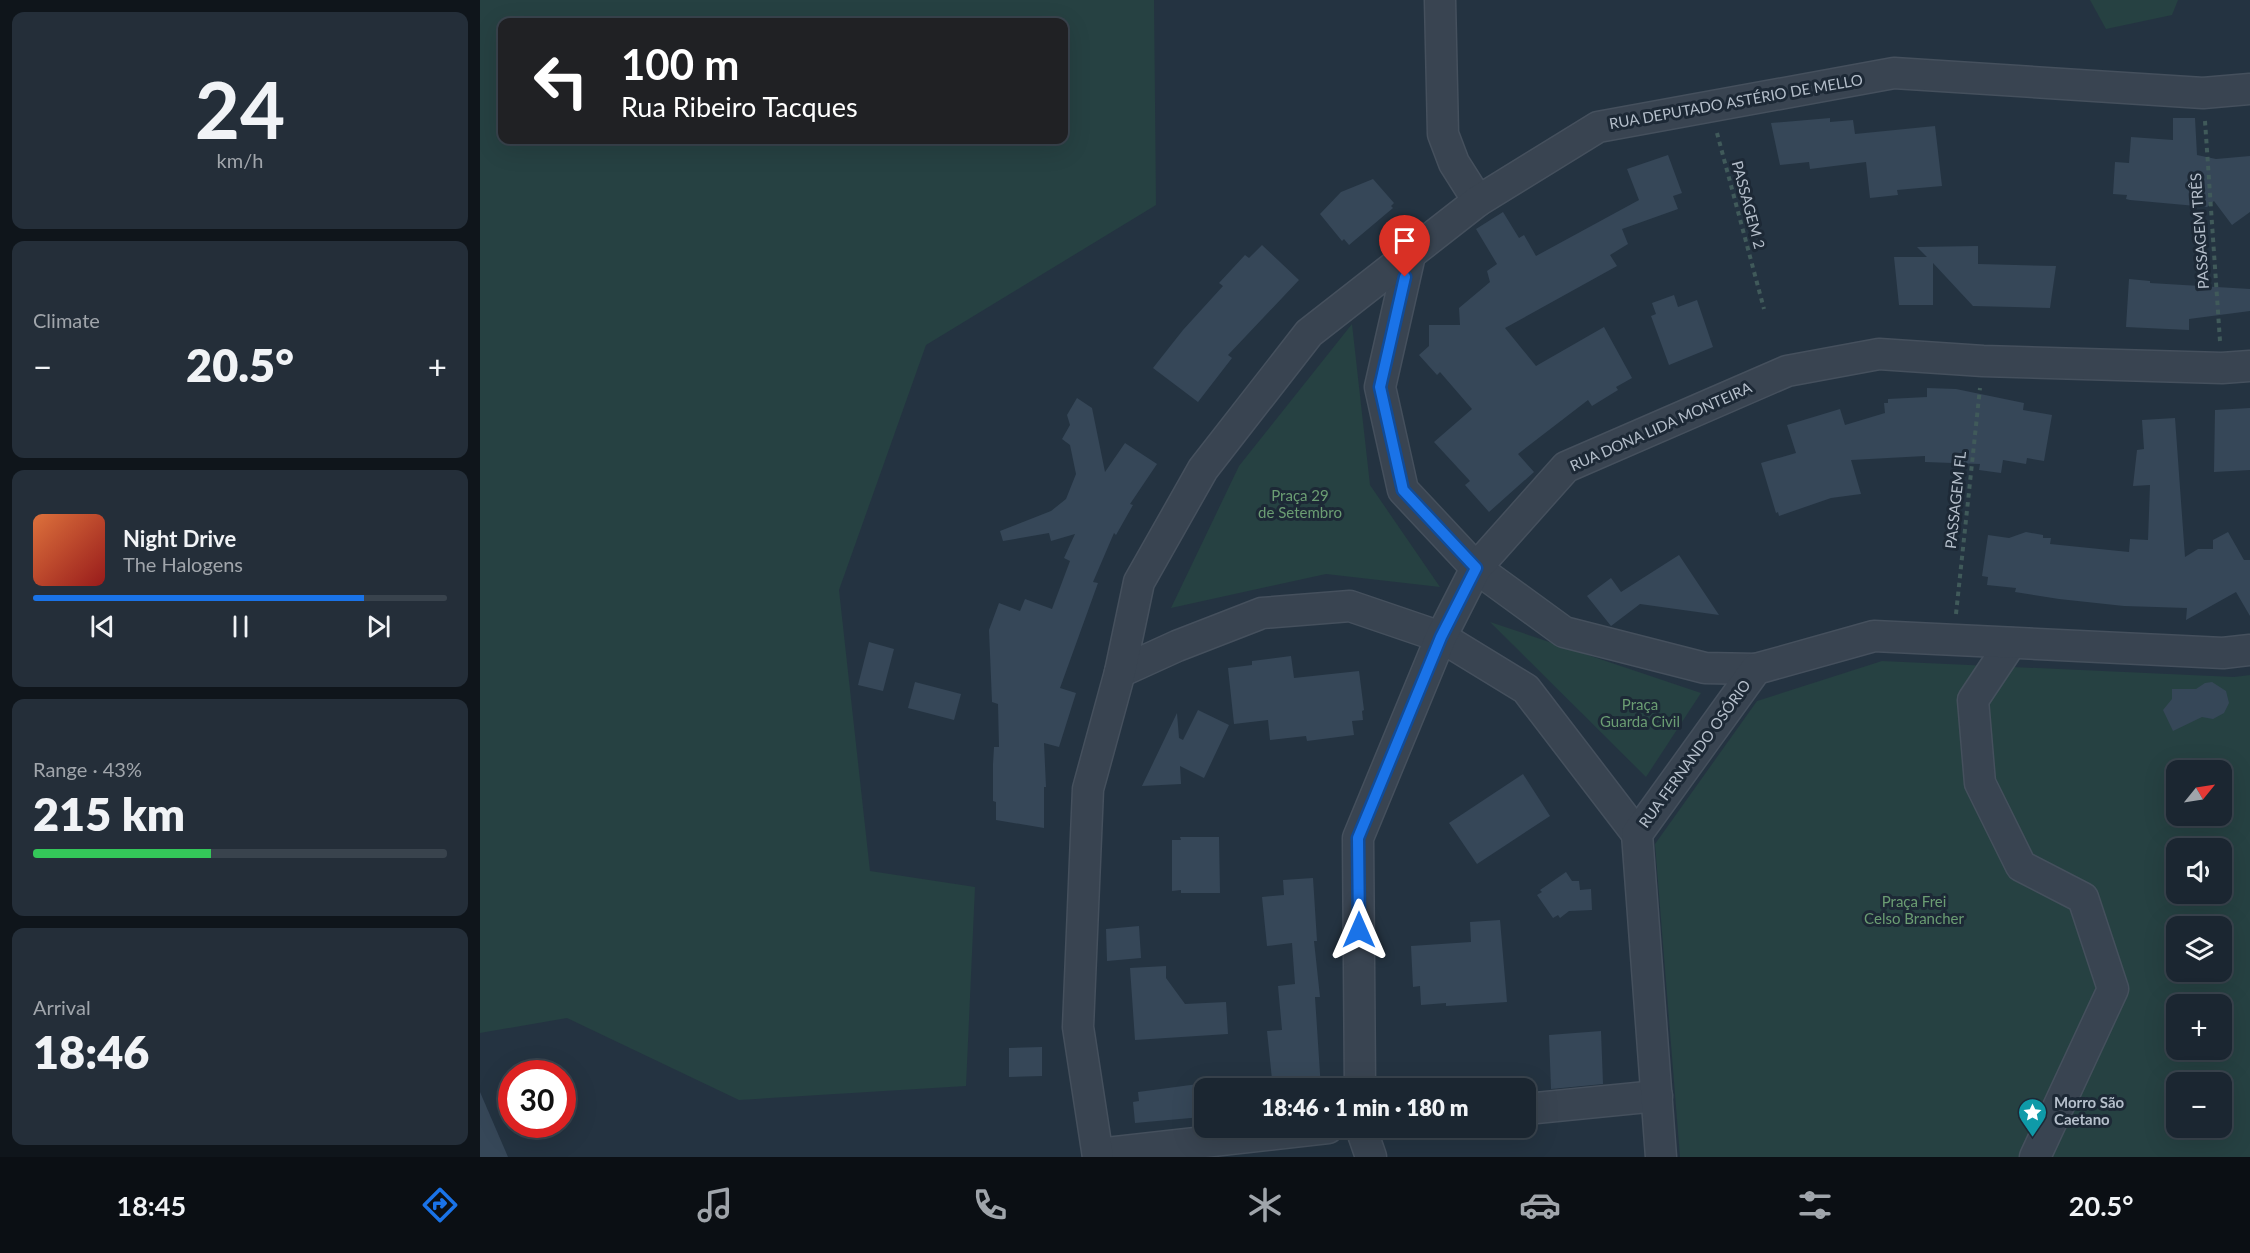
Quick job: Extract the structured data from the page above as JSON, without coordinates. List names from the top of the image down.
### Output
{
  "streets": {
    "street": ["RUA DEPUTADO ASTÉRIO DE MELLO", "RUA DONA LIDA MONTEIRA", "RUA FERNANDO OSÓRIO"],
    "path": ["PASSAGEM 2", "PASSAGEM TRÊS", "PASSAGEM FL"]
  },
  "crossings": [
    ["RUA DEPUTADO ASTÉRIO DE MELLO", "PASSAGEM 2"],
    ["RUA DEPUTADO ASTÉRIO DE MELLO", "PASSAGEM TRÊS"],
    ["PASSAGEM TRÊS", "RUA DONA LIDA MONTEIRA"],
    ["RUA DONA LIDA MONTEIRA", "PASSAGEM FL"],
    ["PASSAGEM FL", "RUA FERNANDO OSÓRIO"]
  ],
  "parks": ["Praça 29 de Setembro", "Praça Guarda Civil", "Praça Frei Celso Brancher"],
  "places": {
    "place": ["Morro São Caetano"]
  },
  "north": "top right",
  "page": {
    "tile": [
      ["24", "km/h"],
      "Climate",
      ["Range · 43%", "215 km"],
      ["Arrival", "18:46"]
    ],
    "turn": ["100 m", "Rua Ribeiro Tacques"],
    "heat": ["−", "20.5°", "+"],
    "song": ["Night Drive", "The Halogens"],
    "map_buttons": ["+", "−"],
    "limit": "30",
    "trip": "18:46 · 1 min · 180 m",
    "tabs": ["18:45", "20.5°"]
  }
}
